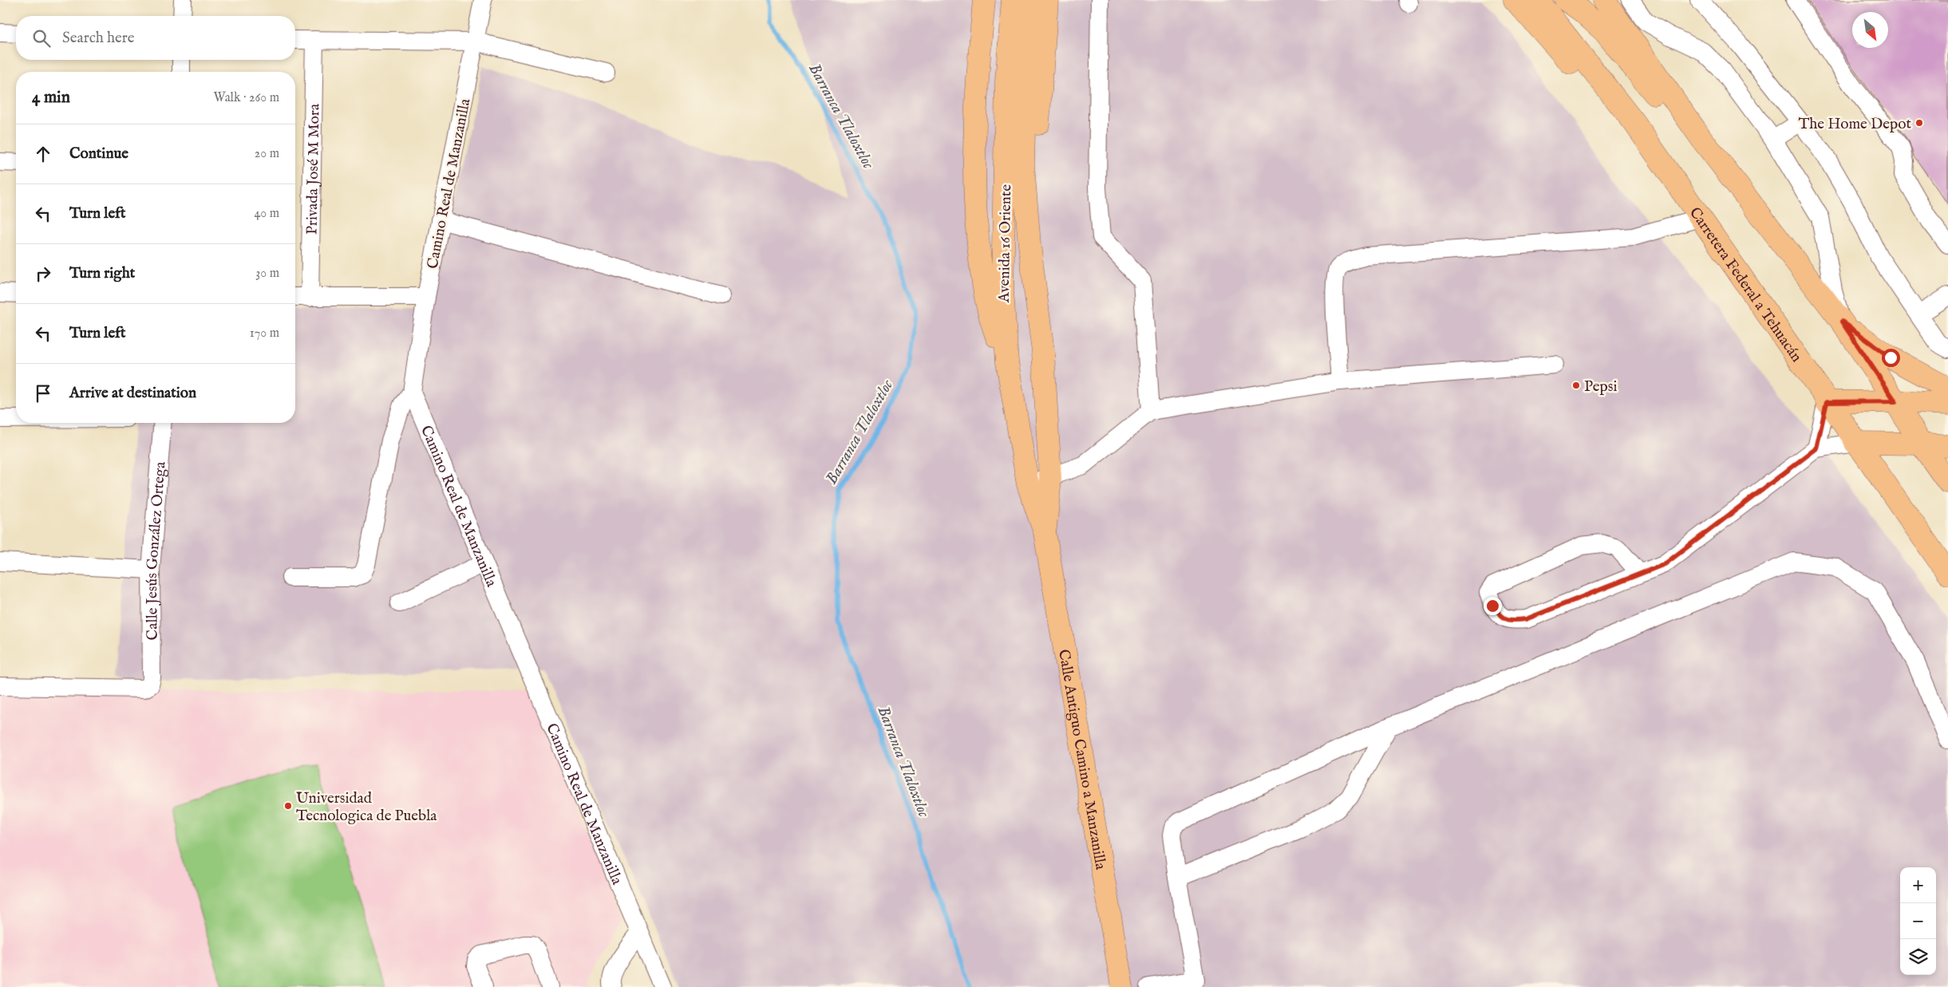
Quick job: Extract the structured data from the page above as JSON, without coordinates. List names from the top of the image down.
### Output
{
  "streets": {
    "main road": ["Avenida 16 Oriente", "Carretera Federal a Tehuacán", "Calle Antiguo Camino a Manzanilla"],
    "street": ["Privada José M Mora", "Camino Real de Manzanilla", "Calle Jesús González Ortega"]
  },
  "crossings": [
    ["Avenida 16 Oriente", "Calle Antiguo Camino a Manzanilla"]
  ],
  "water": ["Barranca Tlaloxtloc"],
  "places": ["The Home Depot", "Pepsi", "Universidad Tecnologica de Puebla"],
  "north": "bottom right",
  "page": {
    "search": "Search here",
    "heading": ["4 min", "Walk · 260 m"],
    "list": [
      ["Continue", "20 m"],
      ["Turn left", "40 m"],
      ["Turn right", "30 m"],
      ["Turn left", "170 m"],
      "Arrive at destination"
    ],
    "map_buttons": ["+", "−"]
  }
}
